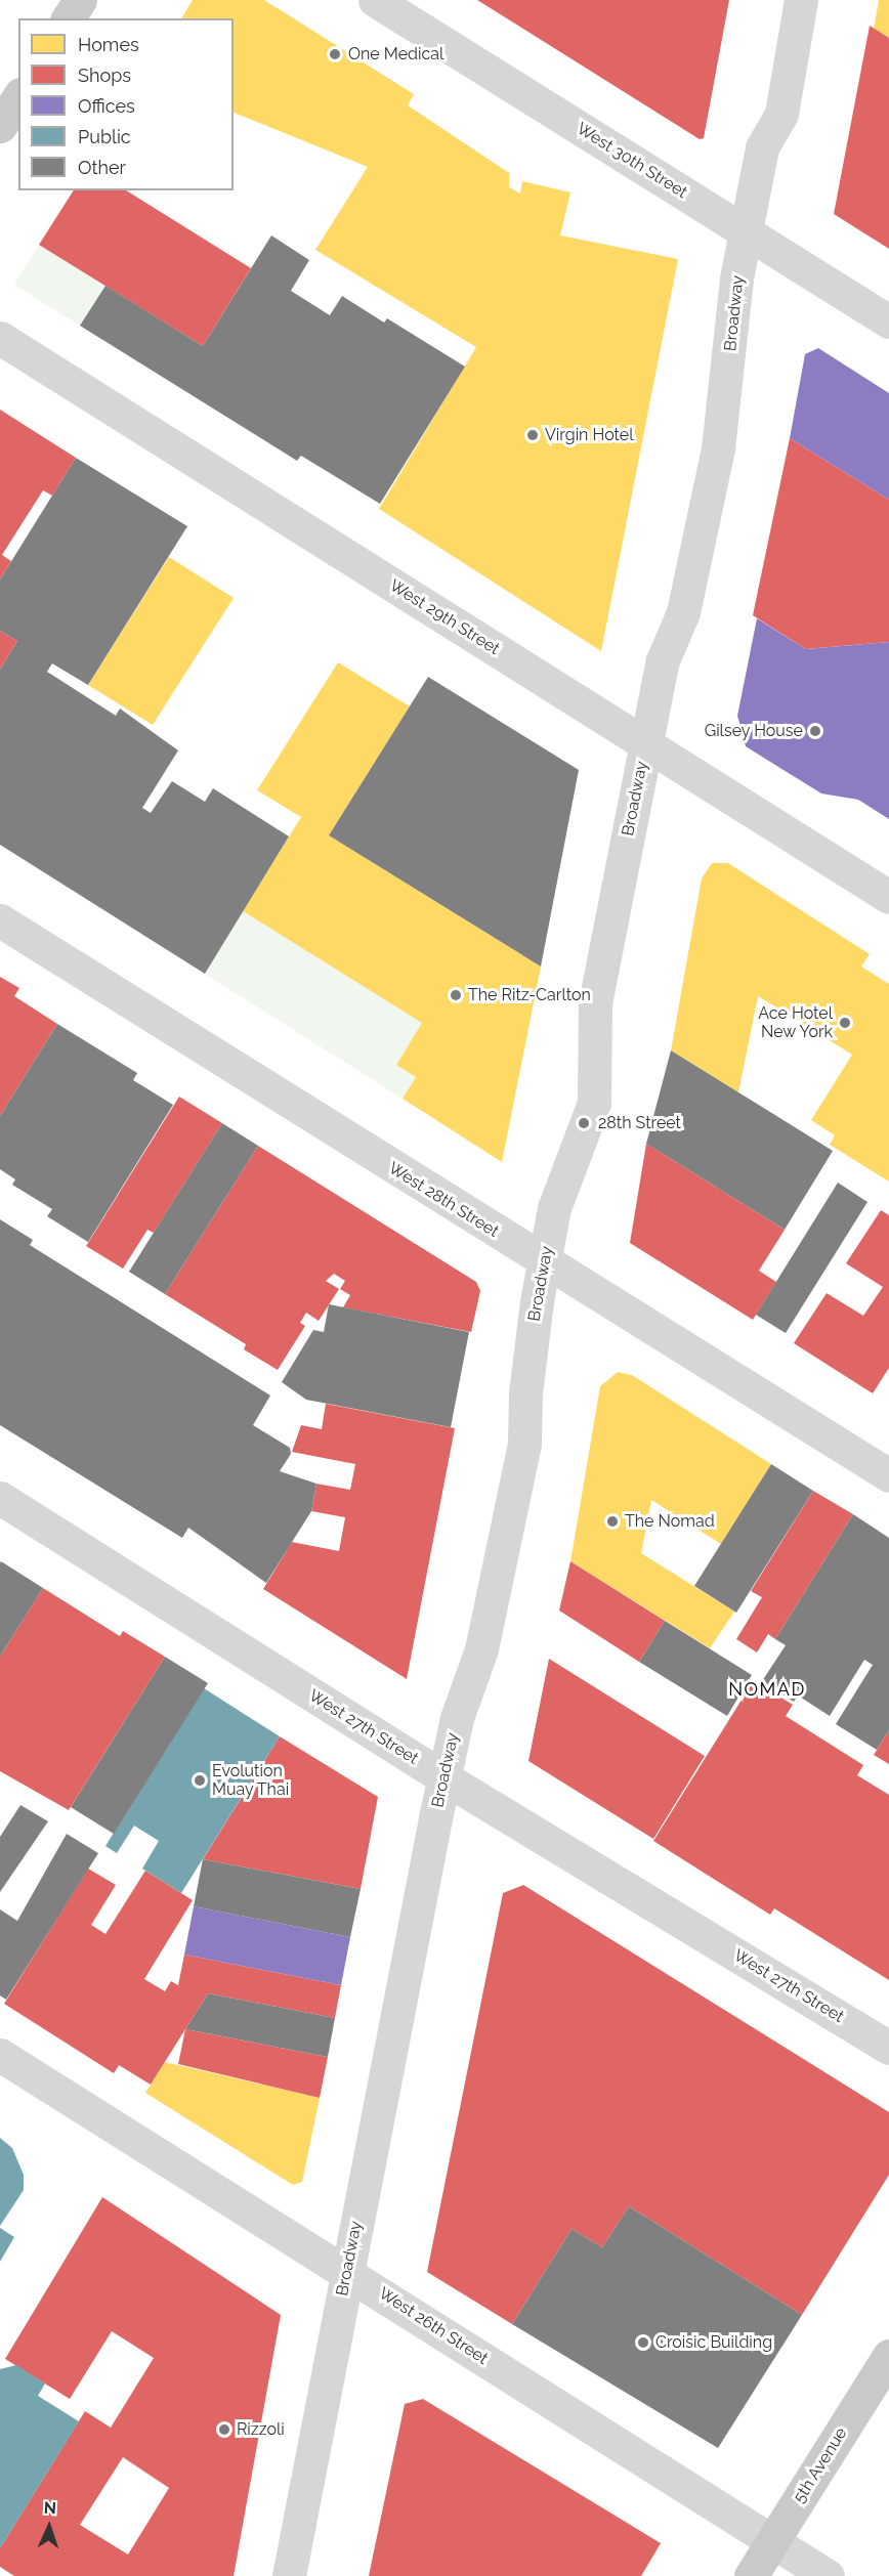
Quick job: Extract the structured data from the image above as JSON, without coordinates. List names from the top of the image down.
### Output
{
  "streets": {
    "main road": ["5th Avenue"],
    "street": [
      "West 30th Street",
      "Broadway",
      "West 29th Street",
      "West 28th Street",
      "West 27th Street",
      "West 26th Street"
    ]
  },
  "crossings": [
    ["West 30th Street", "Broadway"],
    ["Broadway", "West 29th Street"],
    ["Broadway", "West 28th Street"],
    ["Broadway", "West 27th Street"],
    ["Broadway", "West 26th Street"],
    ["West 26th Street", "5th Avenue"]
  ],
  "districts": ["NOMAD"],
  "places": [
    "One Medical",
    "Virgin Hotel",
    "Gilsey House",
    "The Ritz-Carlton",
    "Ace Hotel New York",
    "28th Street",
    "The Nomad",
    "Evolution Muay Thai",
    "Croisic Building",
    "Rizzoli"
  ],
  "legend": [
    "Homes",
    "Shops",
    "Offices",
    "Public",
    "Other"
  ],
  "north": "top"
}
